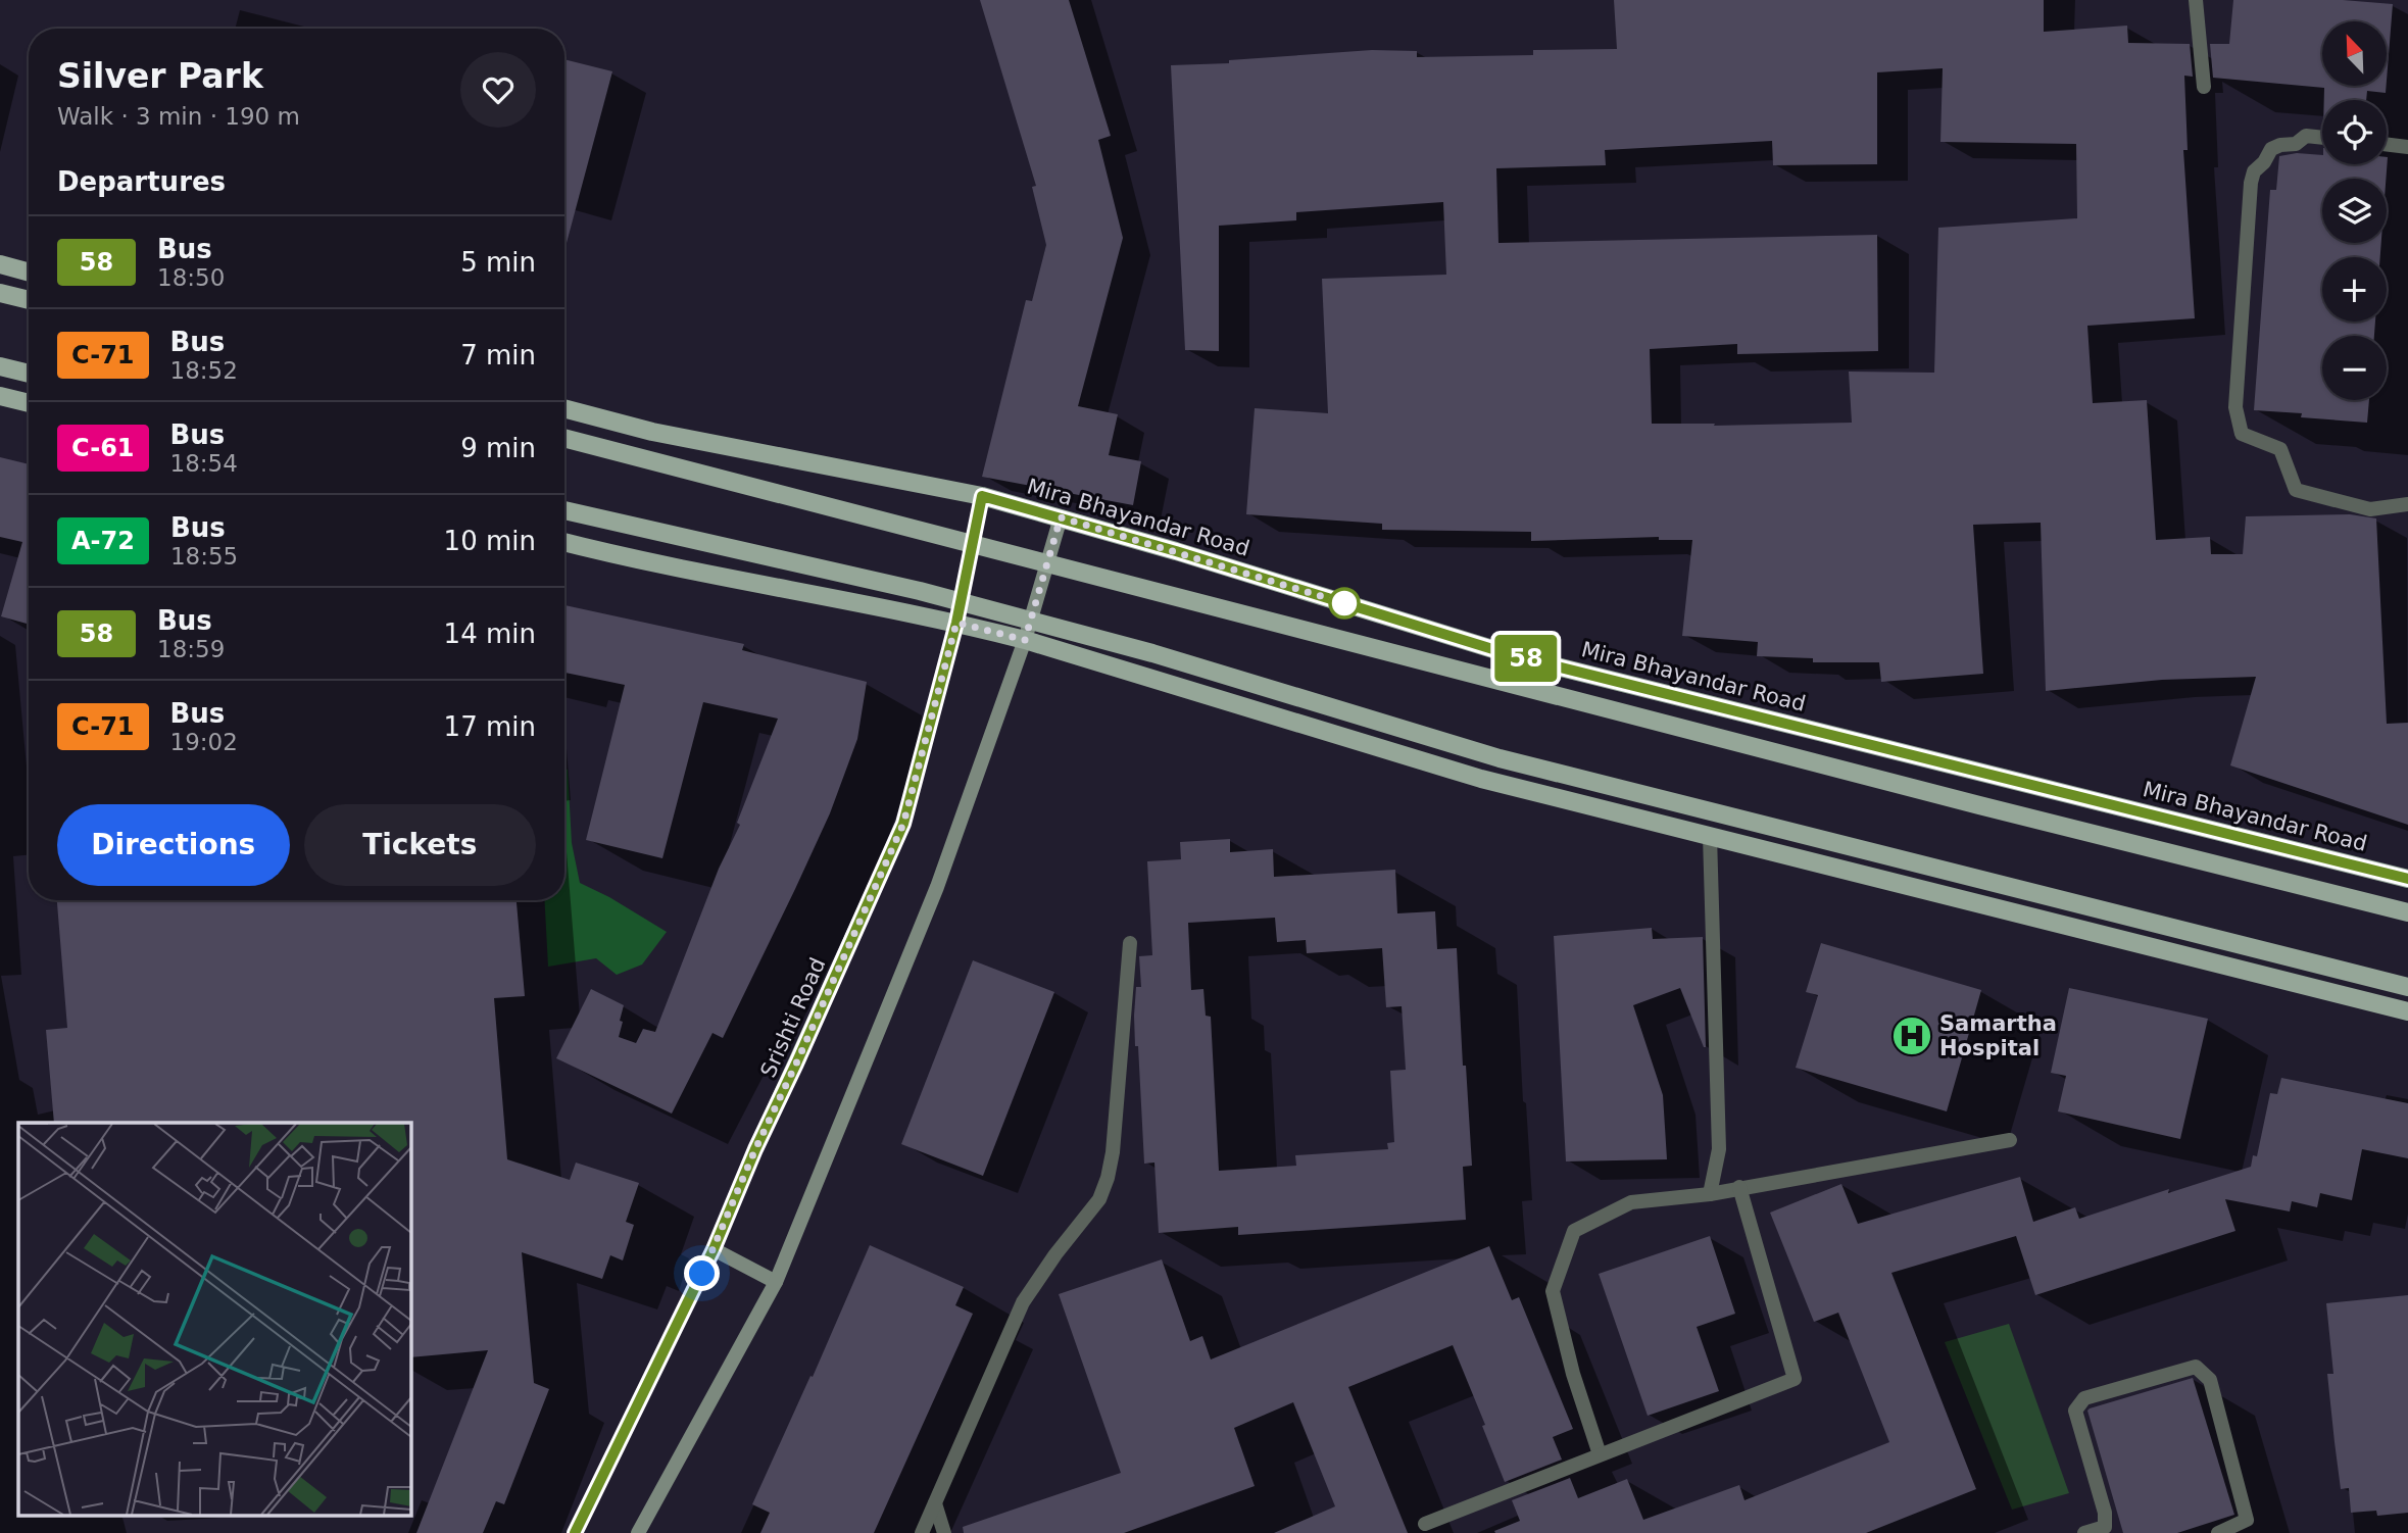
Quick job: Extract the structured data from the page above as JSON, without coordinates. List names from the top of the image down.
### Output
{
  "streets": {
    "main road": ["Mira Bhayandar Road", "Srishti Road"]
  },
  "crossings": [
    ["Mira Bhayandar Road", "Srishti Road"]
  ],
  "places": {
    "hospital": ["Samartha Hospital"]
  },
  "lines": ["bus line 58"],
  "north": "top left",
  "page": {
    "on_map": "58",
    "map_buttons": ["+", "−"],
    "heading": [
      ["Silver Park", "Walk · 3 min · 190 m"],
      "Departures"
    ],
    "list": [
      {
        "mark": "58",
        "name": "Bus",
        "note": "18:50",
        "value": "5 min"
      },
      {
        "mark": "C-71",
        "name": "Bus",
        "note": "18:52",
        "value": "7 min"
      },
      {
        "mark": "C-61",
        "name": "Bus",
        "note": "18:54",
        "value": "9 min"
      },
      {
        "mark": "A-72",
        "name": "Bus",
        "note": "18:55",
        "value": "10 min"
      },
      {
        "mark": "58",
        "name": "Bus",
        "note": "18:59",
        "value": "14 min"
      },
      {
        "mark": "C-71",
        "name": "Bus",
        "note": "19:02",
        "value": "17 min"
      }
    ],
    "buttons": ["Directions", "Tickets"]
  }
}
